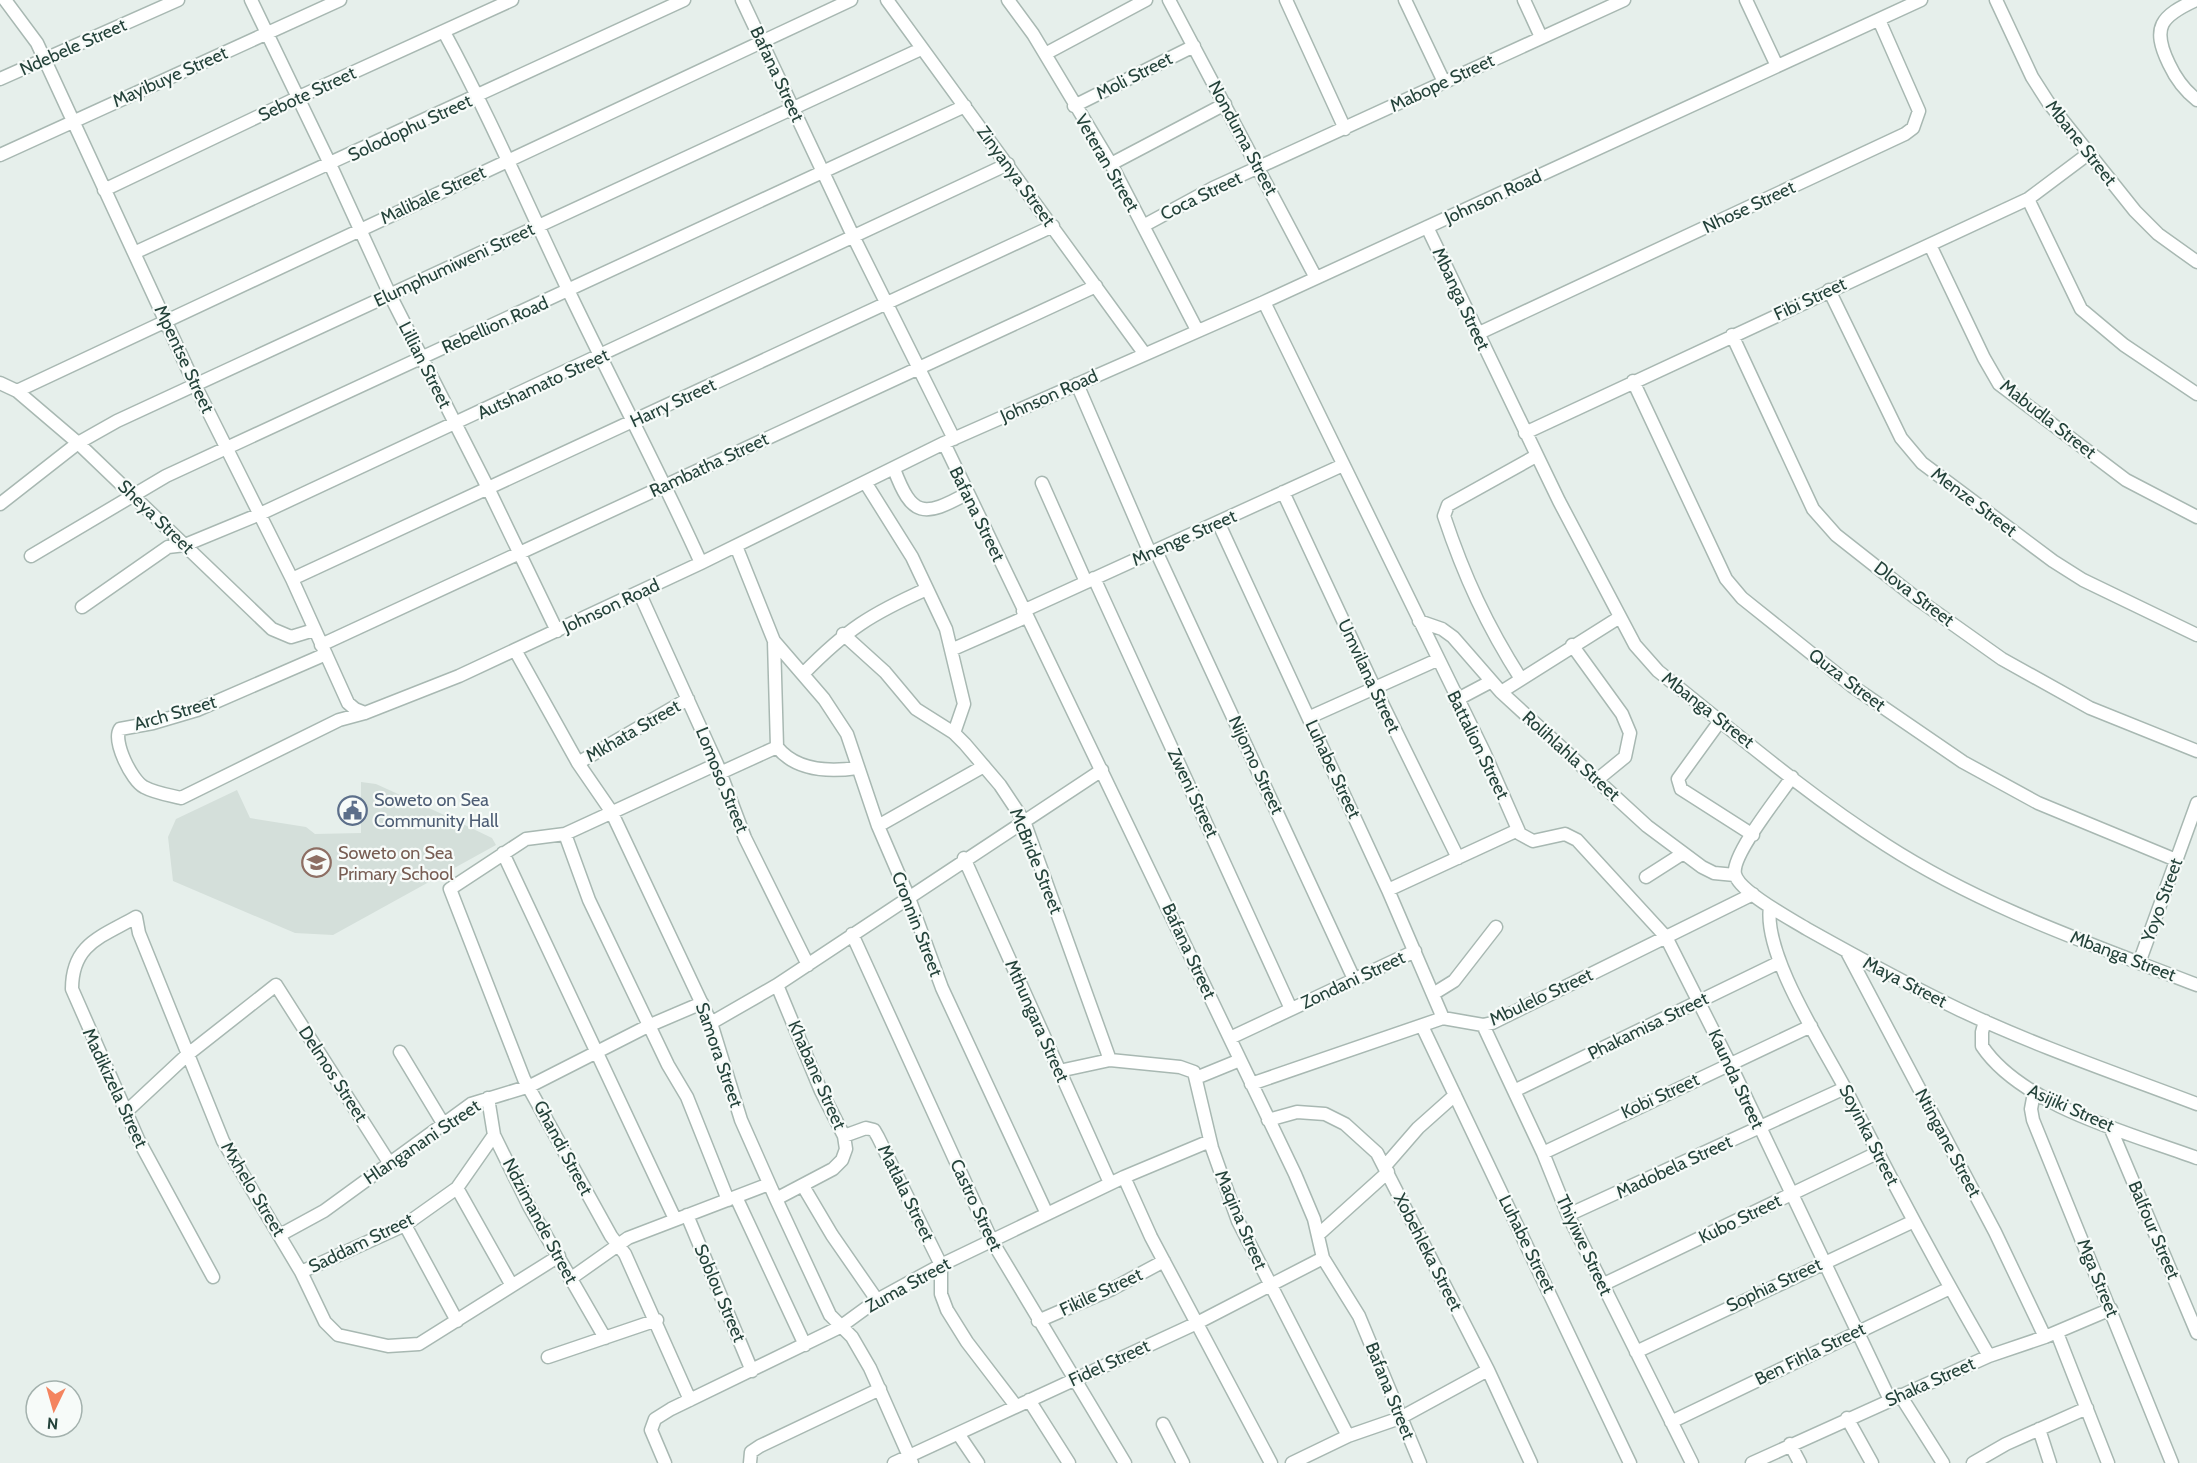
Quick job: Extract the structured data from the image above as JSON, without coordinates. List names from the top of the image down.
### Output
{
  "streets": {
    "street": [
      "Ndebele Street",
      "Bafana Street",
      "Moli Street",
      "Mayibuye Street",
      "Mabope Street",
      "Sebote Street",
      "Solodophu Street",
      "Nonduma Street",
      "Mbane Street",
      "Veteran Street",
      "Zinyanya Street",
      "Malibale Street",
      "Coca Street",
      "Johnson Road",
      "Nhose Street",
      "Elumphumiweni Street",
      "Mbanga Street",
      "Fibi Street",
      "Rebellion Road",
      "Mpentse Street",
      "Lillian Street",
      "Autshamato Street",
      "Harry Street",
      "Mabudla Street",
      "Rambatha Street",
      "Menze Street",
      "Sheya Street",
      "Mnenge Street",
      "Dlova Street",
      "Umvilana Street",
      "Quza Street",
      "Arch Street",
      "Mkhata Street",
      "Battalion Street",
      "Rolihlahla Street",
      "Nijomo Street",
      "Luhabe Street",
      "Lomoso Street",
      "Zweni Street",
      "McBride Street",
      "Yoyo Street",
      "Cronnin Street",
      "Zondani Street",
      "Maya Street",
      "Mbulelo Street",
      "Mthungara Street",
      "Phakamisa Street",
      "Samora Street",
      "Delmos Street",
      "Khabane Street",
      "Kaunda Street",
      "Madikizela Street",
      "Kobi Street",
      "Asijiki Street",
      "Soyinka Street",
      "Hlanganani Street",
      "Ntingane Street",
      "Ghandi Street",
      "Madobela Street",
      "Mxhelo Street",
      "Matlala Street",
      "Castro Street",
      "Kubo Street",
      "Maqina Street",
      "Ndzimande Street",
      "Balfour Street",
      "Saddam Street",
      "Thiyiwe Street",
      "Xobehleka Street",
      "Mga Street",
      "Zuma Street",
      "Sophia Street",
      "Fikile Street",
      "Soblou Street",
      "Ben Fihla Street",
      "Fidel Street",
      "Shaka Street"
    ]
  },
  "crossings": [
    ["Ndebele Street", "Mpentse Street"],
    ["Bafana Street", "Malibale Street"],
    ["Bafana Street", "Johnson Road"],
    ["Bafana Street", "Elumphumiweni Street"],
    ["Bafana Street", "Rebellion Road"],
    ["Bafana Street", "Autshamato Street"],
    ["Bafana Street", "Harry Street"],
    ["Bafana Street", "Rambatha Street"],
    ["Bafana Street", "Mnenge Street"],
    ["Bafana Street", "Zondani Street"],
    ["Bafana Street", "Xobehleka Street"],
    ["Bafana Street", "Fidel Street"],
    ["Moli Street", "Nonduma Street"],
    ["Moli Street", "Veteran Street"],
    ["Mayibuye Street", "Mpentse Street"],
    ["Mayibuye Street", "Lillian Street"],
    ["Mabope Street", "Nonduma Street"],
    ["Mabope Street", "Coca Street"],
    ["Sebote Street", "Mpentse Street"],
    ["Sebote Street", "Lillian Street"],
    ["Solodophu Street", "Mpentse Street"],
    ["Solodophu Street", "Lillian Street"],
    ["Nonduma Street", "Coca Street"],
    ["Nonduma Street", "Johnson Road"],
    ["Mbane Street", "Fibi Street"],
    ["Veteran Street", "Coca Street"],
    ["Veteran Street", "Johnson Road"],
    ["Zinyanya Street", "Johnson Road"],
    ["Zinyanya Street", "Elumphumiweni Street"],
    ["Zinyanya Street", "Rebellion Road"],
    ["Zinyanya Street", "Autshamato Street"],
    ["Zinyanya Street", "Harry Street"],
    ["Zinyanya Street", "Rambatha Street"],
    ["Malibale Street", "Mpentse Street"],
    ["Malibale Street", "Lillian Street"],
    ["Malibale Street", "Sheya Street"],
    ["Johnson Road", "Nhose Street"],
    ["Johnson Road", "Mbanga Street"],
    ["Johnson Road", "Mpentse Street"],
    ["Johnson Road", "Lillian Street"],
    ["Johnson Road", "Arch Street"],
    ["Johnson Road", "Nijomo Street"],
    ["Johnson Road", "Lomoso Street"],
    ["Johnson Road", "Samora Street"],
    ["Nhose Street", "Mbanga Street"],
    ["Elumphumiweni Street", "Mpentse Street"],
    ["Elumphumiweni Street", "Lillian Street"],
    ["Elumphumiweni Street", "Sheya Street"],
    ["Mbanga Street", "Fibi Street"],
    ["Mbanga Street", "Yoyo Street"],
    ["Fibi Street", "Mabudla Street"],
    ["Fibi Street", "Menze Street"],
    ["Fibi Street", "Dlova Street"],
    ["Fibi Street", "Quza Street"],
    ["Rebellion Road", "Mpentse Street"],
    ["Rebellion Road", "Lillian Street"],
    ["Rebellion Road", "Sheya Street"],
    ["Mpentse Street", "Autshamato Street"],
    ["Mpentse Street", "Harry Street"],
    ["Mpentse Street", "Rambatha Street"],
    ["Mpentse Street", "Sheya Street"],
    ["Mpentse Street", "Arch Street"],
    ["Lillian Street", "Autshamato Street"],
    ["Lillian Street", "Harry Street"],
    ["Lillian Street", "Rambatha Street"],
    ["Autshamato Street", "Sheya Street"],
    ["Rambatha Street", "Arch Street"],
    ["Mnenge Street", "Umvilana Street"],
    ["Mnenge Street", "Nijomo Street"],
    ["Mnenge Street", "Luhabe Street"],
    ["Mnenge Street", "Zweni Street"],
    ["Quza Street", "Yoyo Street"],
    ["Mkhata Street", "Lomoso Street"],
    ["Mkhata Street", "Samora Street"],
    ["Battalion Street", "Kaunda Street"],
    ["Rolihlahla Street", "Maya Street"],
    ["Nijomo Street", "Zondani Street"],
    ["Luhabe Street", "Zondani Street"],
    ["Luhabe Street", "Mbulelo Street"],
    ["Zweni Street", "Zondani Street"],
    ["Cronnin Street", "Zuma Street"],
    ["Maya Street", "Mbulelo Street"],
    ["Maya Street", "Asijiki Street"],
    ["Maya Street", "Soyinka Street"],
    ["Maya Street", "Ntingane Street"],
    ["Mbulelo Street", "Kaunda Street"],
    ["Mbulelo Street", "Thiyiwe Street"],
    ["Mthungara Street", "Zuma Street"],
    ["Phakamisa Street", "Kaunda Street"],
    ["Phakamisa Street", "Soyinka Street"],
    ["Phakamisa Street", "Thiyiwe Street"],
    ["Samora Street", "Khabane Street"],
    ["Samora Street", "Hlanganani Street"],
    ["Samora Street", "Zuma Street"],
    ["Samora Street", "Fidel Street"],
    ["Delmos Street", "Hlanganani Street"],
    ["Delmos Street", "Mxhelo Street"],
    ["Khabane Street", "Matlala Street"],
    ["Kaunda Street", "Kobi Street"],
    ["Kaunda Street", "Madobela Street"],
    ["Kaunda Street", "Kubo Street"],
    ["Kaunda Street", "Sophia Street"],
    ["Kaunda Street", "Ben Fihla Street"],
    ["Kaunda Street", "Shaka Street"],
    ["Madikizela Street", "Mxhelo Street"],
    ["Kobi Street", "Soyinka Street"],
    ["Kobi Street", "Thiyiwe Street"],
    ["Asijiki Street", "Balfour Street"],
    ["Asijiki Street", "Mga Street"],
    ["Soyinka Street", "Madobela Street"],
    ["Soyinka Street", "Kubo Street"],
    ["Soyinka Street", "Sophia Street"],
    ["Soyinka Street", "Ben Fihla Street"],
    ["Soyinka Street", "Shaka Street"],
    ["Hlanganani Street", "Ghandi Street"],
    ["Hlanganani Street", "Mxhelo Street"],
    ["Hlanganani Street", "Ndzimande Street"],
    ["Ntingane Street", "Shaka Street"],
    ["Ghandi Street", "Zuma Street"],
    ["Madobela Street", "Thiyiwe Street"],
    ["Mxhelo Street", "Ndzimande Street"],
    ["Mxhelo Street", "Saddam Street"],
    ["Matlala Street", "Zuma Street"],
    ["Matlala Street", "Fidel Street"],
    ["Castro Street", "Zuma Street"],
    ["Castro Street", "Fikile Street"],
    ["Castro Street", "Fidel Street"],
    ["Kubo Street", "Thiyiwe Street"],
    ["Maqina Street", "Zuma Street"],
    ["Maqina Street", "Fidel Street"],
    ["Ndzimande Street", "Saddam Street"],
    ["Thiyiwe Street", "Sophia Street"],
    ["Thiyiwe Street", "Ben Fihla Street"],
    ["Mga Street", "Shaka Street"],
    ["Zuma Street", "Soblou Street"]
  ],
  "places": {
    "public building": ["Soweto on Sea Community Hall"],
    "school or university": ["Soweto on Sea Primary School"]
  },
  "north": "bottom"
}
